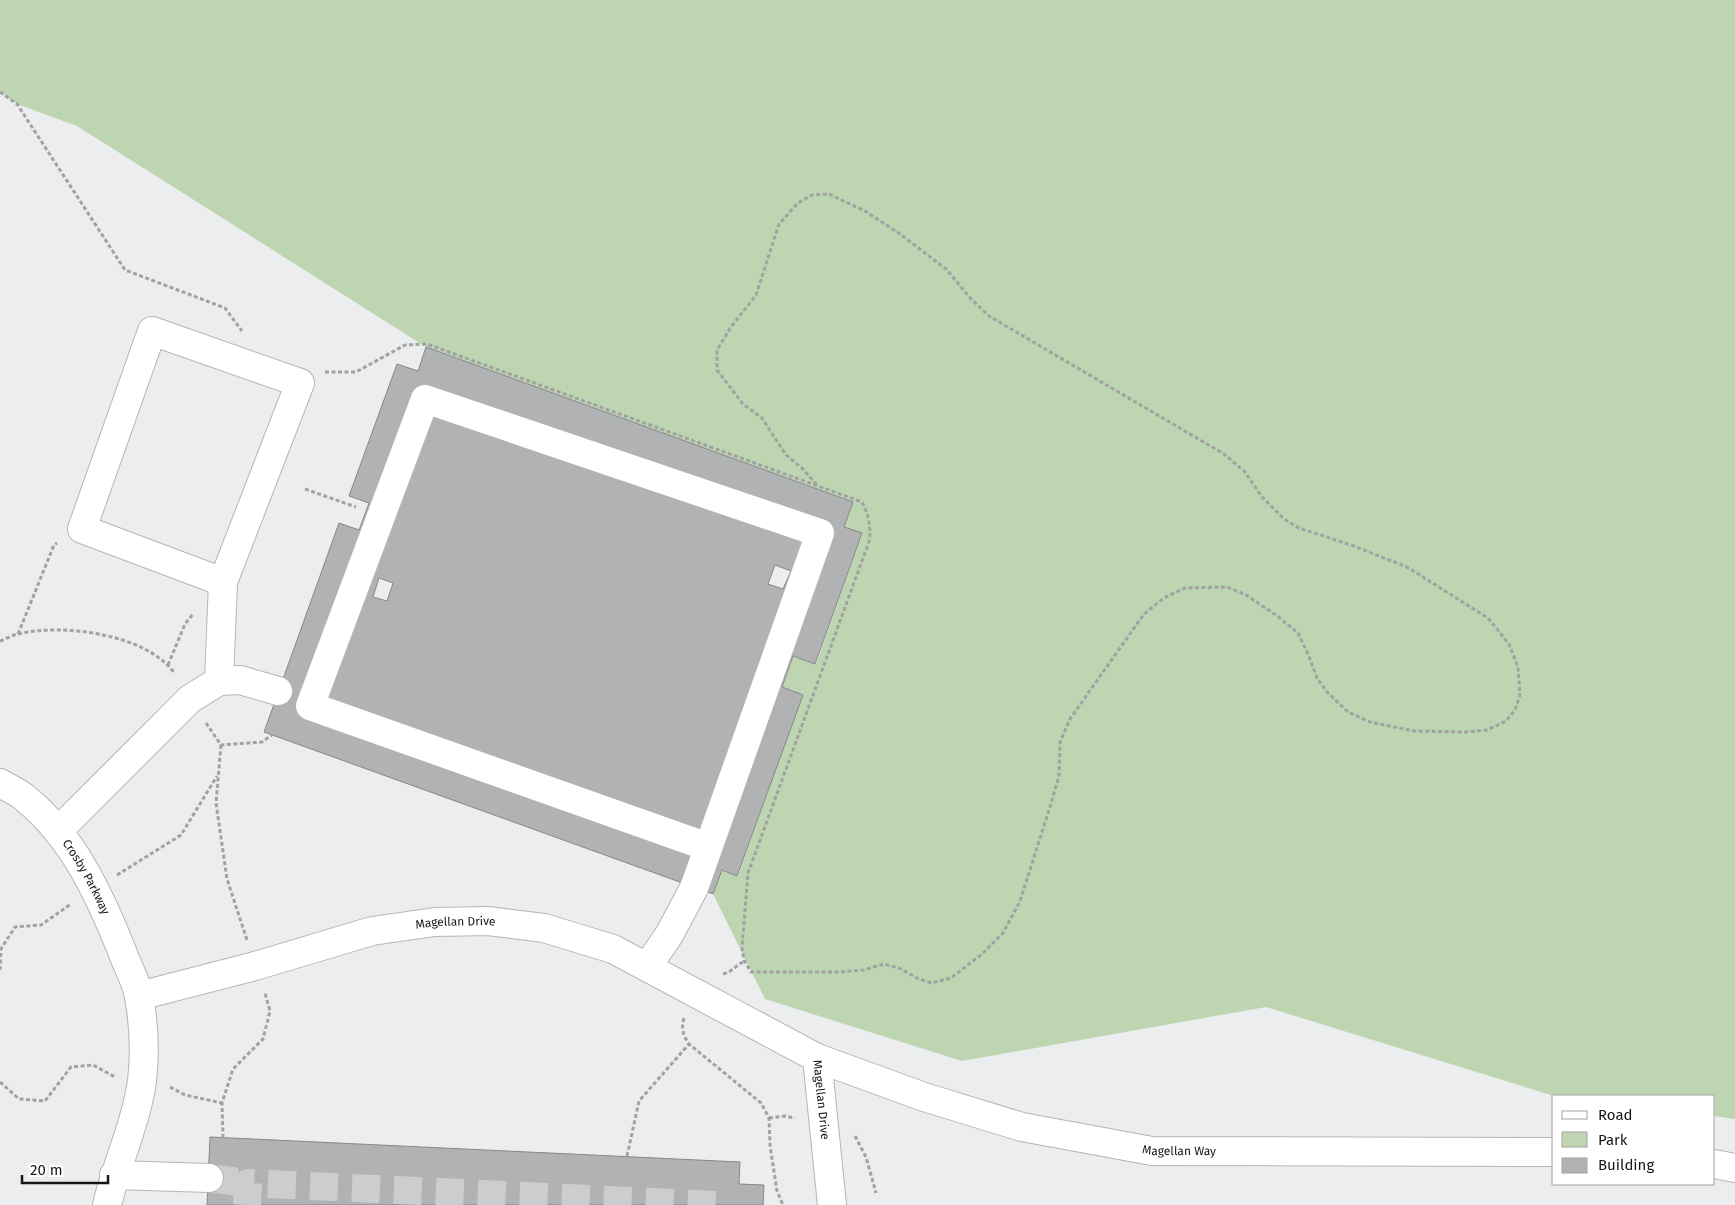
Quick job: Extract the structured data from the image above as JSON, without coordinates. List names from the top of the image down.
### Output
{
  "streets": {
    "street": ["Crosby Parkway", "Magellan Drive", "Magellan Way"]
  },
  "crossings": [
    ["Crosby Parkway", "Magellan Drive"],
    ["Magellan Drive", "Magellan Way"]
  ],
  "legend": ["Road", "Park", "Building"],
  "scale_bar": "20 m"
}
